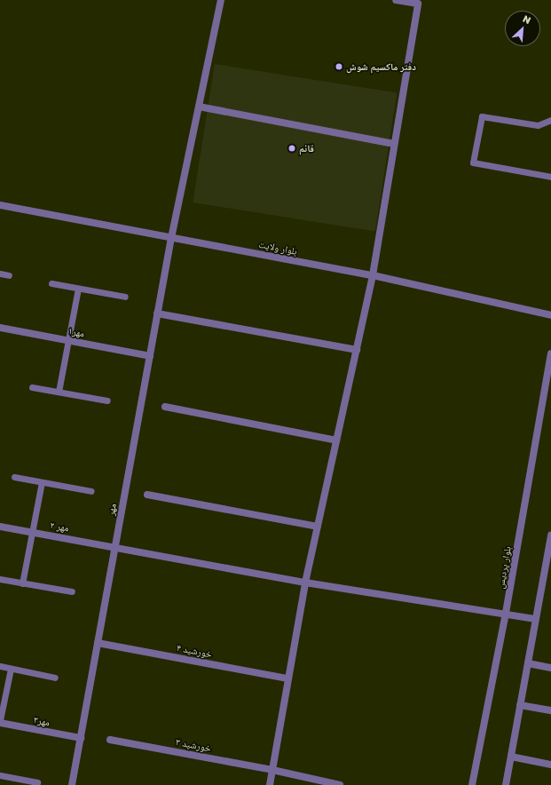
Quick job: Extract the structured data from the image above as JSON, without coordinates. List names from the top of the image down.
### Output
{
  "streets": {
    "street": [
      "بلوار ولایت",
      "مهر۱",
      "مهر",
      "مهر ۲",
      "بلوار پردیس",
      "خورشید ۴",
      "مهر۳",
      "خورشید ۳"
    ]
  },
  "crossings": [
    ["بلوار ولایت", "مهر"],
    ["مهر۱", "مهر"],
    ["مهر", "مهر ۲"],
    ["مهر", "خورشید ۴"],
    ["مهر", "مهر۳"],
    ["مهر ۲", "بلوار پردیس"]
  ],
  "places": ["دفتر ماکسیم شوش", "قائم"],
  "north": "top right"
}
